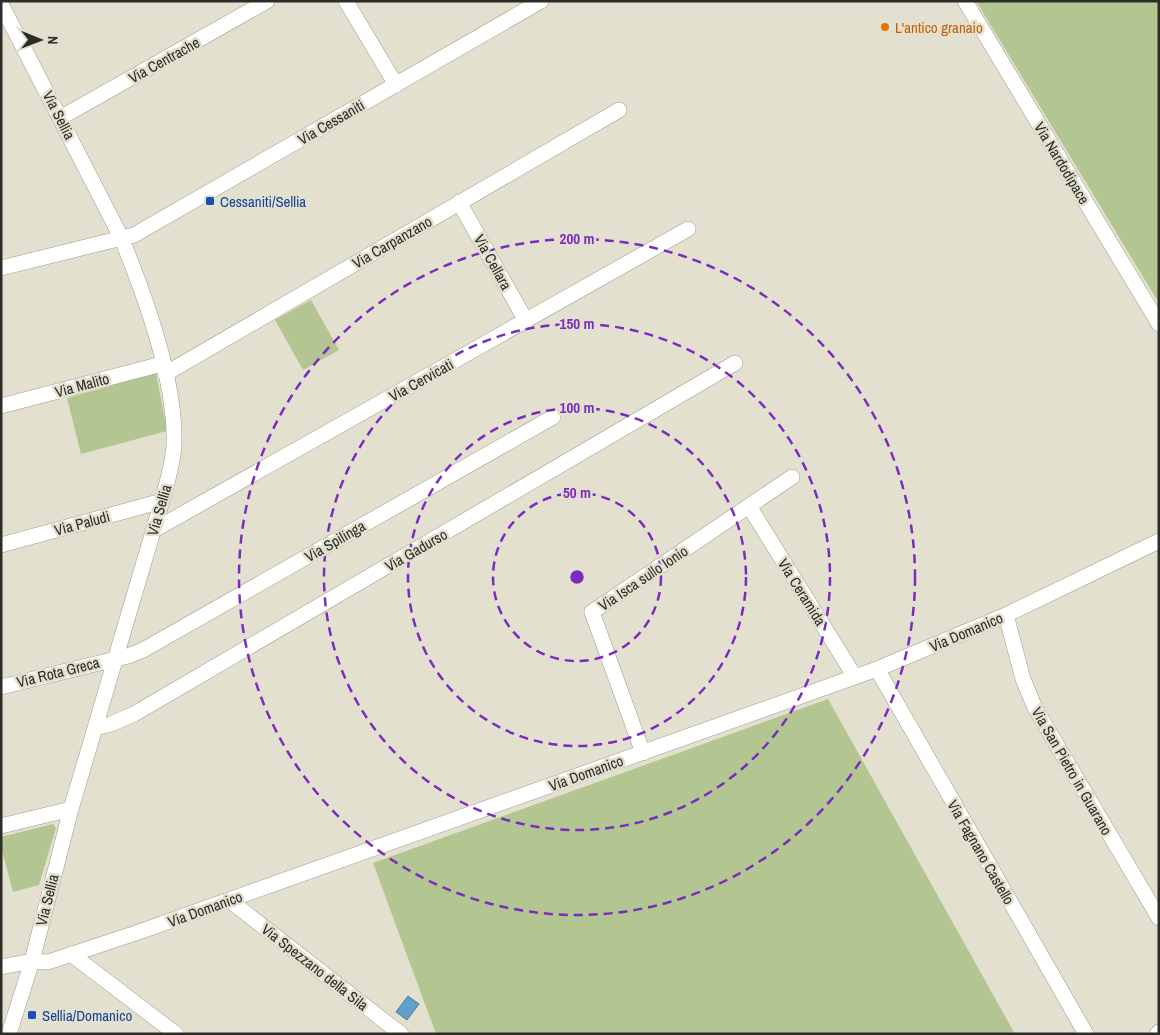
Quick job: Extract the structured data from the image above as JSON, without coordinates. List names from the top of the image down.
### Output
{
  "streets": {
    "street": [
      "Via Centrache",
      "Via Sellia",
      "Via Cessaniti",
      "Via Nardodipace",
      "Via Carpanzano",
      "Via Cellara",
      "Via Cervicati",
      "Via Malito",
      "Via Paludi",
      "Via Spilinga",
      "Via Gadurso",
      "Via Isca sullo Ionio",
      "Via Ceramida",
      "Via Domanico",
      "Via Rota Greca",
      "Via San Pietro in Guarano",
      "Via Fagnano Castello",
      "Via Spezzano della Sila"
    ]
  },
  "crossings": [
    ["Via Centrache", "Via Sellia"],
    ["Via Sellia", "Via Cessaniti"],
    ["Via Sellia", "Via Carpanzano"],
    ["Via Sellia", "Via Cervicati"],
    ["Via Sellia", "Via Malito"],
    ["Via Sellia", "Via Paludi"],
    ["Via Sellia", "Via Spilinga"],
    ["Via Sellia", "Via Gadurso"],
    ["Via Sellia", "Via Domanico"],
    ["Via Sellia", "Via Rota Greca"],
    ["Via Carpanzano", "Via Cellara"],
    ["Via Carpanzano", "Via Malito"],
    ["Via Cellara", "Via Cervicati"],
    ["Via Spilinga", "Via Rota Greca"],
    ["Via Isca sullo Ionio", "Via Ceramida"],
    ["Via Isca sullo Ionio", "Via Domanico"],
    ["Via Ceramida", "Via Domanico"],
    ["Via Domanico", "Via San Pietro in Guarano"],
    ["Via Domanico", "Via Fagnano Castello"],
    ["Via Domanico", "Via Spezzano della Sila"]
  ],
  "places": {
    "other": ["L'antico granaio"],
    "transit": ["Cessaniti/Sellia", "Sellia/Domanico"]
  },
  "north": "right",
  "rings": [
    "200 m",
    "150 m",
    "100 m",
    "50 m"
  ]
}
